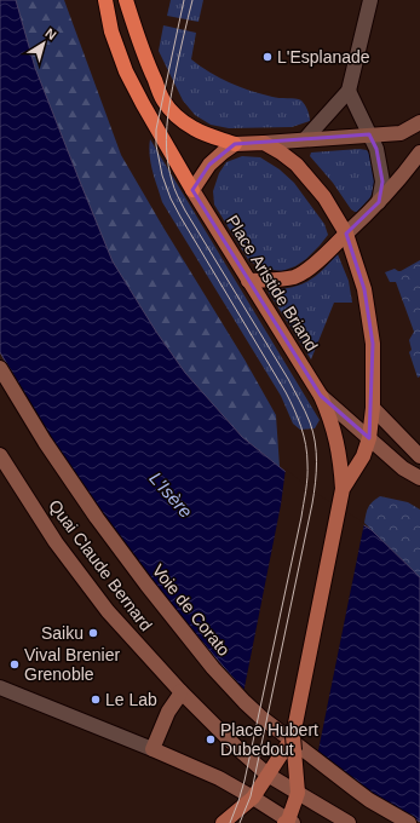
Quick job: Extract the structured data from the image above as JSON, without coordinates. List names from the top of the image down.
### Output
{
  "streets": {
    "main road": ["Place Aristide Briand", "Quai Claude Bernard", "Voie de Corato"]
  },
  "water": ["L'Isère"],
  "places": [
    "L'Esplanade",
    "Saiku",
    "Vival Brenier Grenoble",
    "Le Lab",
    "Place Hubert Dubedout"
  ],
  "north": "top right"
}
